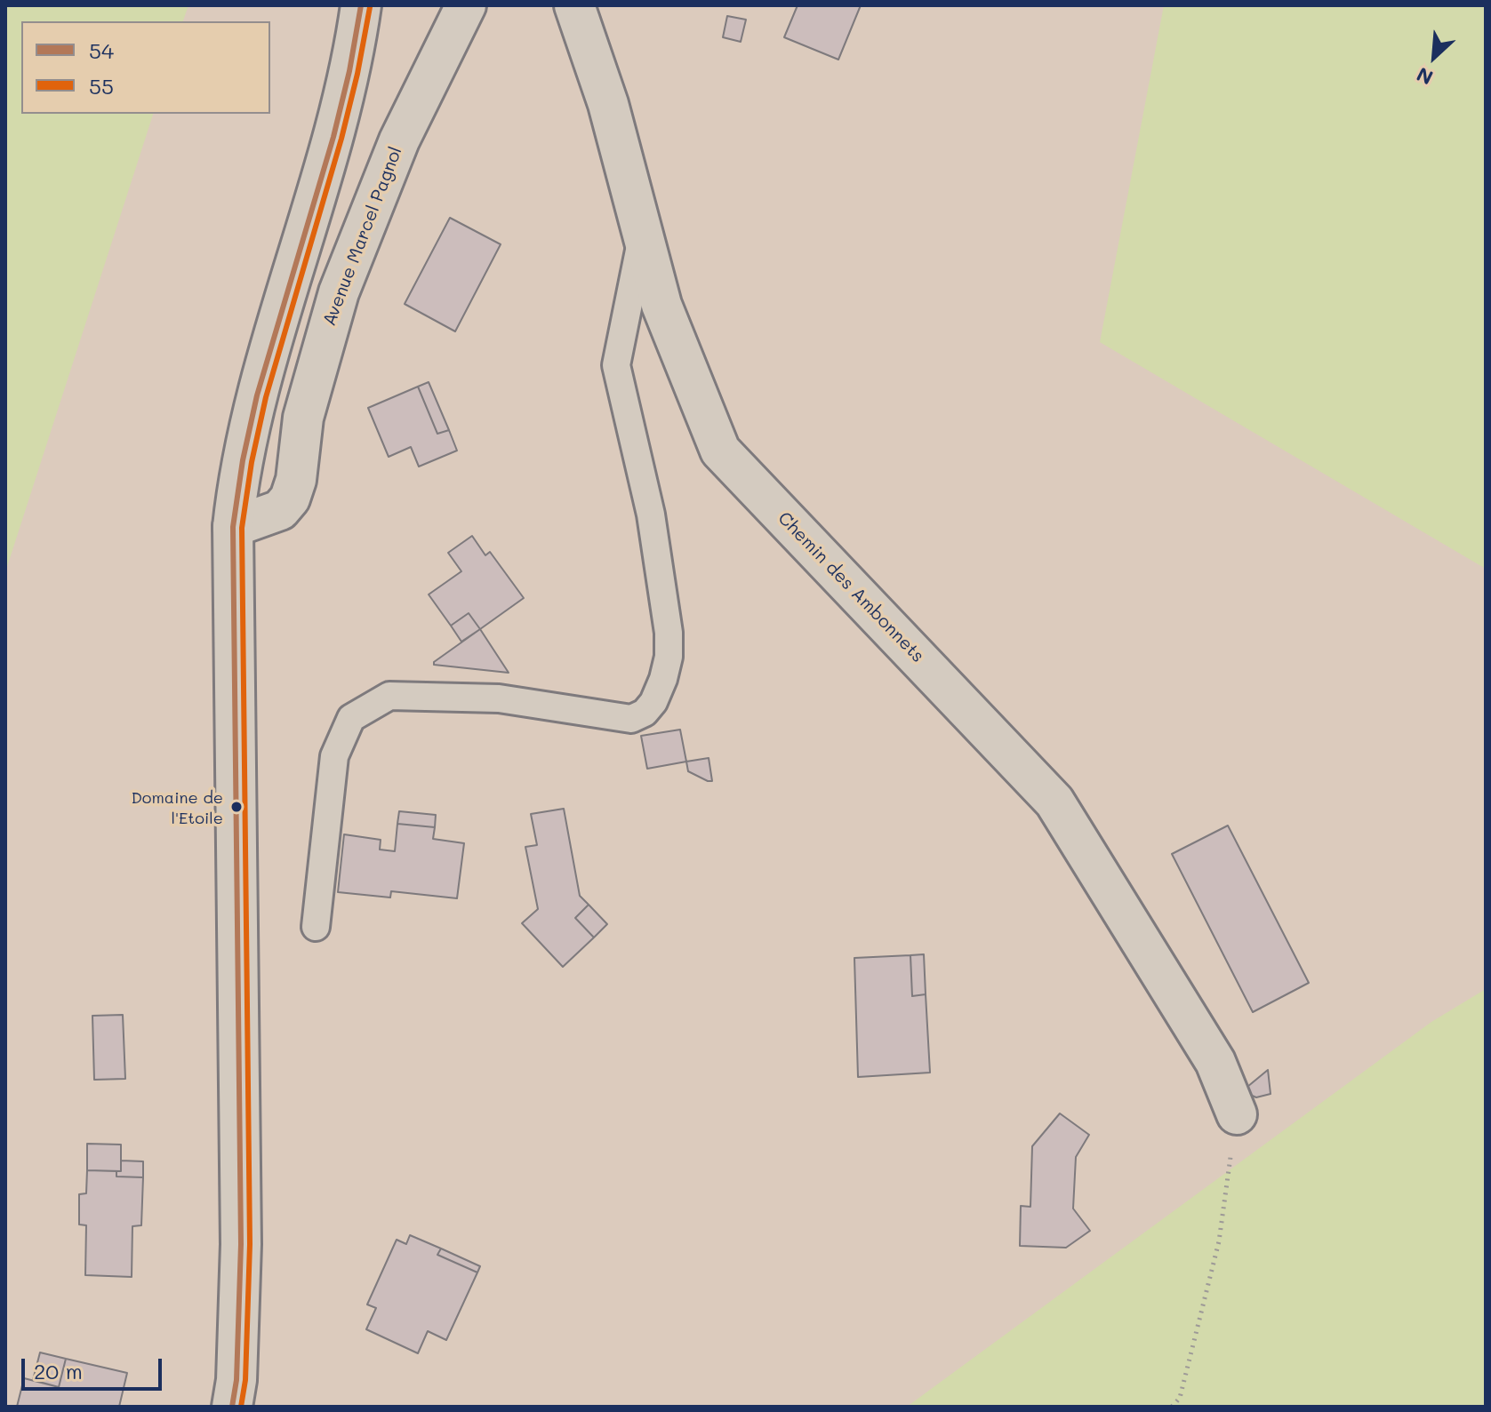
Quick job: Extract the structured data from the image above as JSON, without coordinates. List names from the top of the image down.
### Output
{
  "streets": {
    "street": ["Avenue Marcel Pagnol", "Chemin des Ambonnets"]
  },
  "places": ["Domaine de l'Etoile"],
  "lines": ["transit line 54", "transit line 55"],
  "legend": ["54", "55"],
  "scale_bar": "20 m",
  "north": "bottom left"
}
